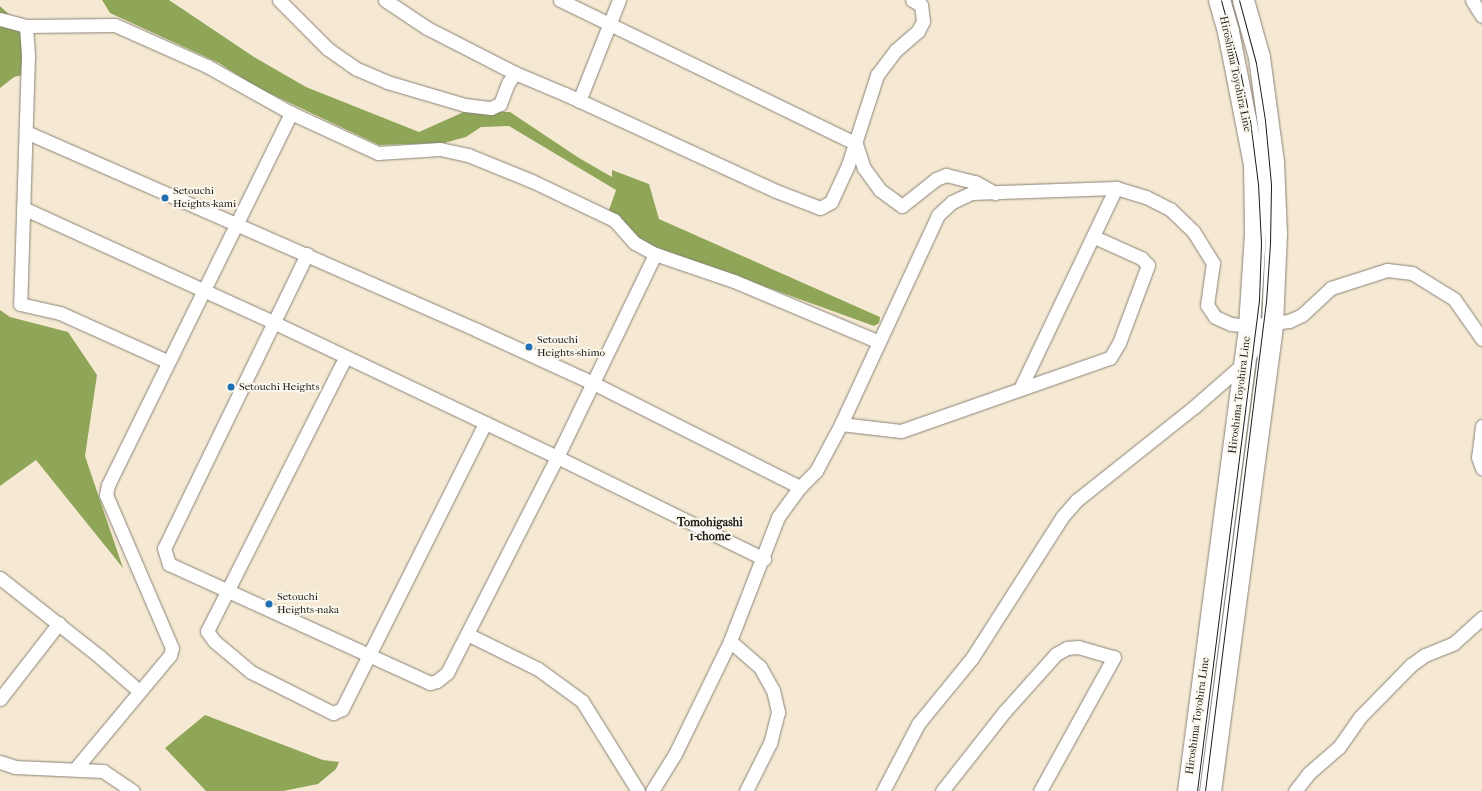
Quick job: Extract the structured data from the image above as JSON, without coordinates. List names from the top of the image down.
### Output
{
  "streets": {
    "main road": ["Hiroshima Toyohira Line"]
  },
  "districts": ["Tomohigashi 1-chome"],
  "places": [
    "Setouchi Heights-kami",
    "Setouchi Heights-shimo",
    "Setouchi Heights",
    "Setouchi Heights-naka"
  ]
}
